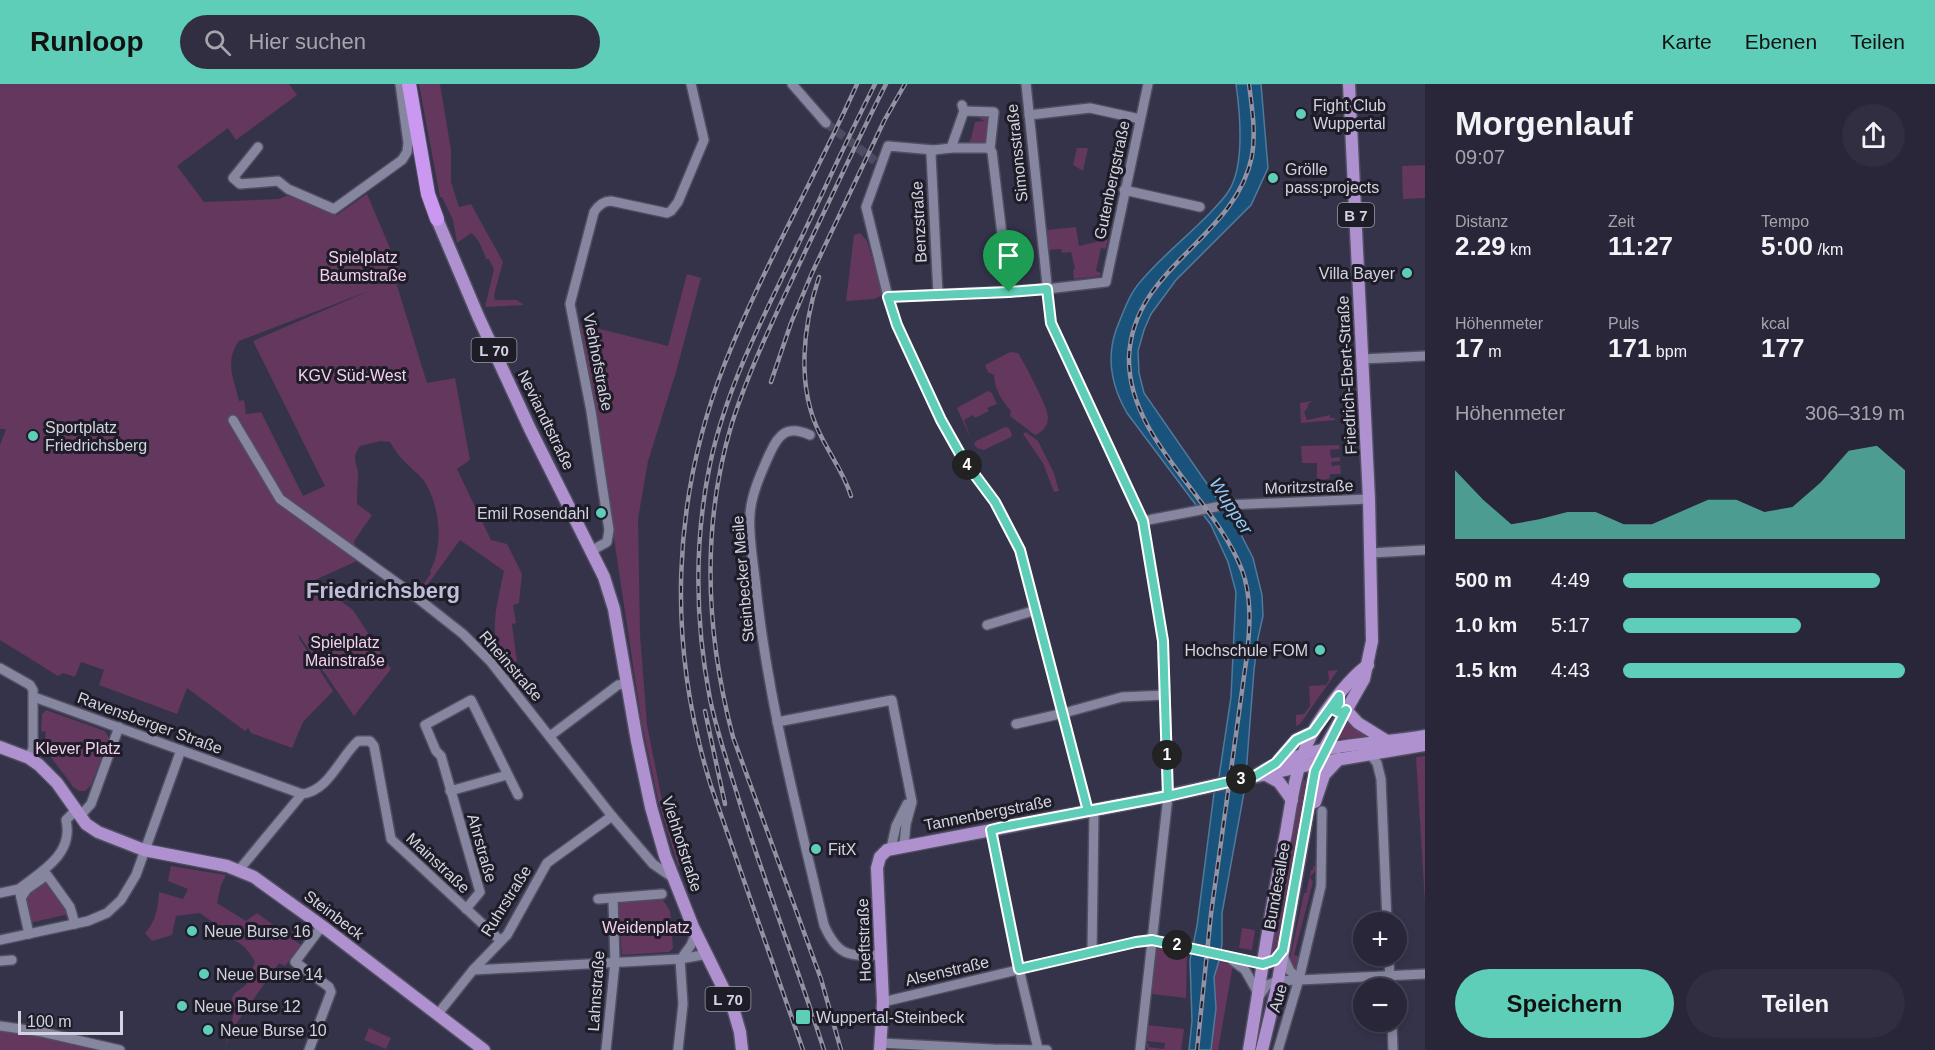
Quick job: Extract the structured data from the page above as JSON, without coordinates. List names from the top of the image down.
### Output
{
  "streets": {
    "highway": ["L 70"],
    "main road": [
      "B 7",
      "Viehhofstraße",
      "Friedrich-Ebert-Straße",
      "Neviandtstraße",
      "Tannenbergstraße",
      "Bundesallee",
      "Steinbeck",
      "Hoeftstraße"
    ],
    "street": [
      "Simonsstraße",
      "Gutenbergstraße",
      "Benzstraße",
      "Moritzstraße",
      "Steinbecker Meile",
      "Rheinstraße",
      "Ravensberger Straße",
      "Ahrstraße",
      "Mainstraße",
      "Ruhrstraße",
      "Alsenstraße",
      "Lahnstraße",
      "Aue"
    ]
  },
  "crossings": [
    ["Simonsstraße", "Gutenbergstraße"],
    ["Simonsstraße", "Moritzstraße"],
    ["Simonsstraße", "Tannenbergstraße"],
    ["Simonsstraße", "Alsenstraße"],
    ["B 7", "Friedrich-Ebert-Straße"],
    ["B 7", "Tannenbergstraße"],
    ["B 7", "Bundesallee"],
    ["L 70", "Neviandtstraße"],
    ["Viehhofstraße", "Neviandtstraße"],
    ["Viehhofstraße", "Rheinstraße"],
    ["Friedrich-Ebert-Straße", "Moritzstraße"],
    ["Steinbecker Meile", "Hoeftstraße"],
    ["Rheinstraße", "Ruhrstraße"],
    ["Ravensberger Straße", "Mainstraße"],
    ["Tannenbergstraße", "Bundesallee"],
    ["Ahrstraße", "Mainstraße"],
    ["Mainstraße", "Ruhrstraße"],
    ["Bundesallee", "Alsenstraße"],
    ["Ruhrstraße", "Steinbeck"],
    ["Hoeftstraße", "Alsenstraße"]
  ],
  "districts": ["Friedrichsberg"],
  "water": ["Wupper"],
  "parks": [
    "Spielplatz Baumstraße",
    "KGV Süd-West",
    "Spielplatz Mainstraße",
    "Klever Platz",
    "Weidenplatz"
  ],
  "places": {
    "other": [
      "Fight Club Wuppertal",
      "Grölle pass:projects",
      "Villa Bayer",
      "Sportplatz Friedrichsberg",
      "Emil Rosendahl",
      "Hochschule FOM",
      "FitX",
      "Neue Burse 16",
      "Neue Burse 14",
      "Neue Burse 12",
      "Neue Burse 10"
    ],
    "transit": ["Wuppertal-Steinbeck"]
  },
  "scale_bar": "100 m",
  "page": {
    "header": "Runloop",
    "search": "Hier suchen",
    "nav": ["Karte", "Ebenen", "Teilen"],
    "heading": ["Morgenlauf", "09:07"],
    "stats": [
      ["Distanz", "2.29 km"],
      ["Zeit", "11:27"],
      ["Tempo", "5:00 /km"],
      ["Höhenmeter", "17 m"],
      ["Puls", "171 bpm"],
      ["kcal", "177"]
    ],
    "chart": ["Höhenmeter", "306–319 m"],
    "pins": [
      "4",
      "1",
      "3",
      "2"
    ],
    "list": [
      {
        "name": "500 m",
        "note": "4:49"
      },
      {
        "name": "1.0 km",
        "note": "5:17"
      },
      {
        "name": "1.5 km",
        "note": "4:43"
      }
    ],
    "map_buttons": ["+", "−"],
    "buttons": ["Speichern", "Teilen"],
    "scale": "100 m"
  }
}
